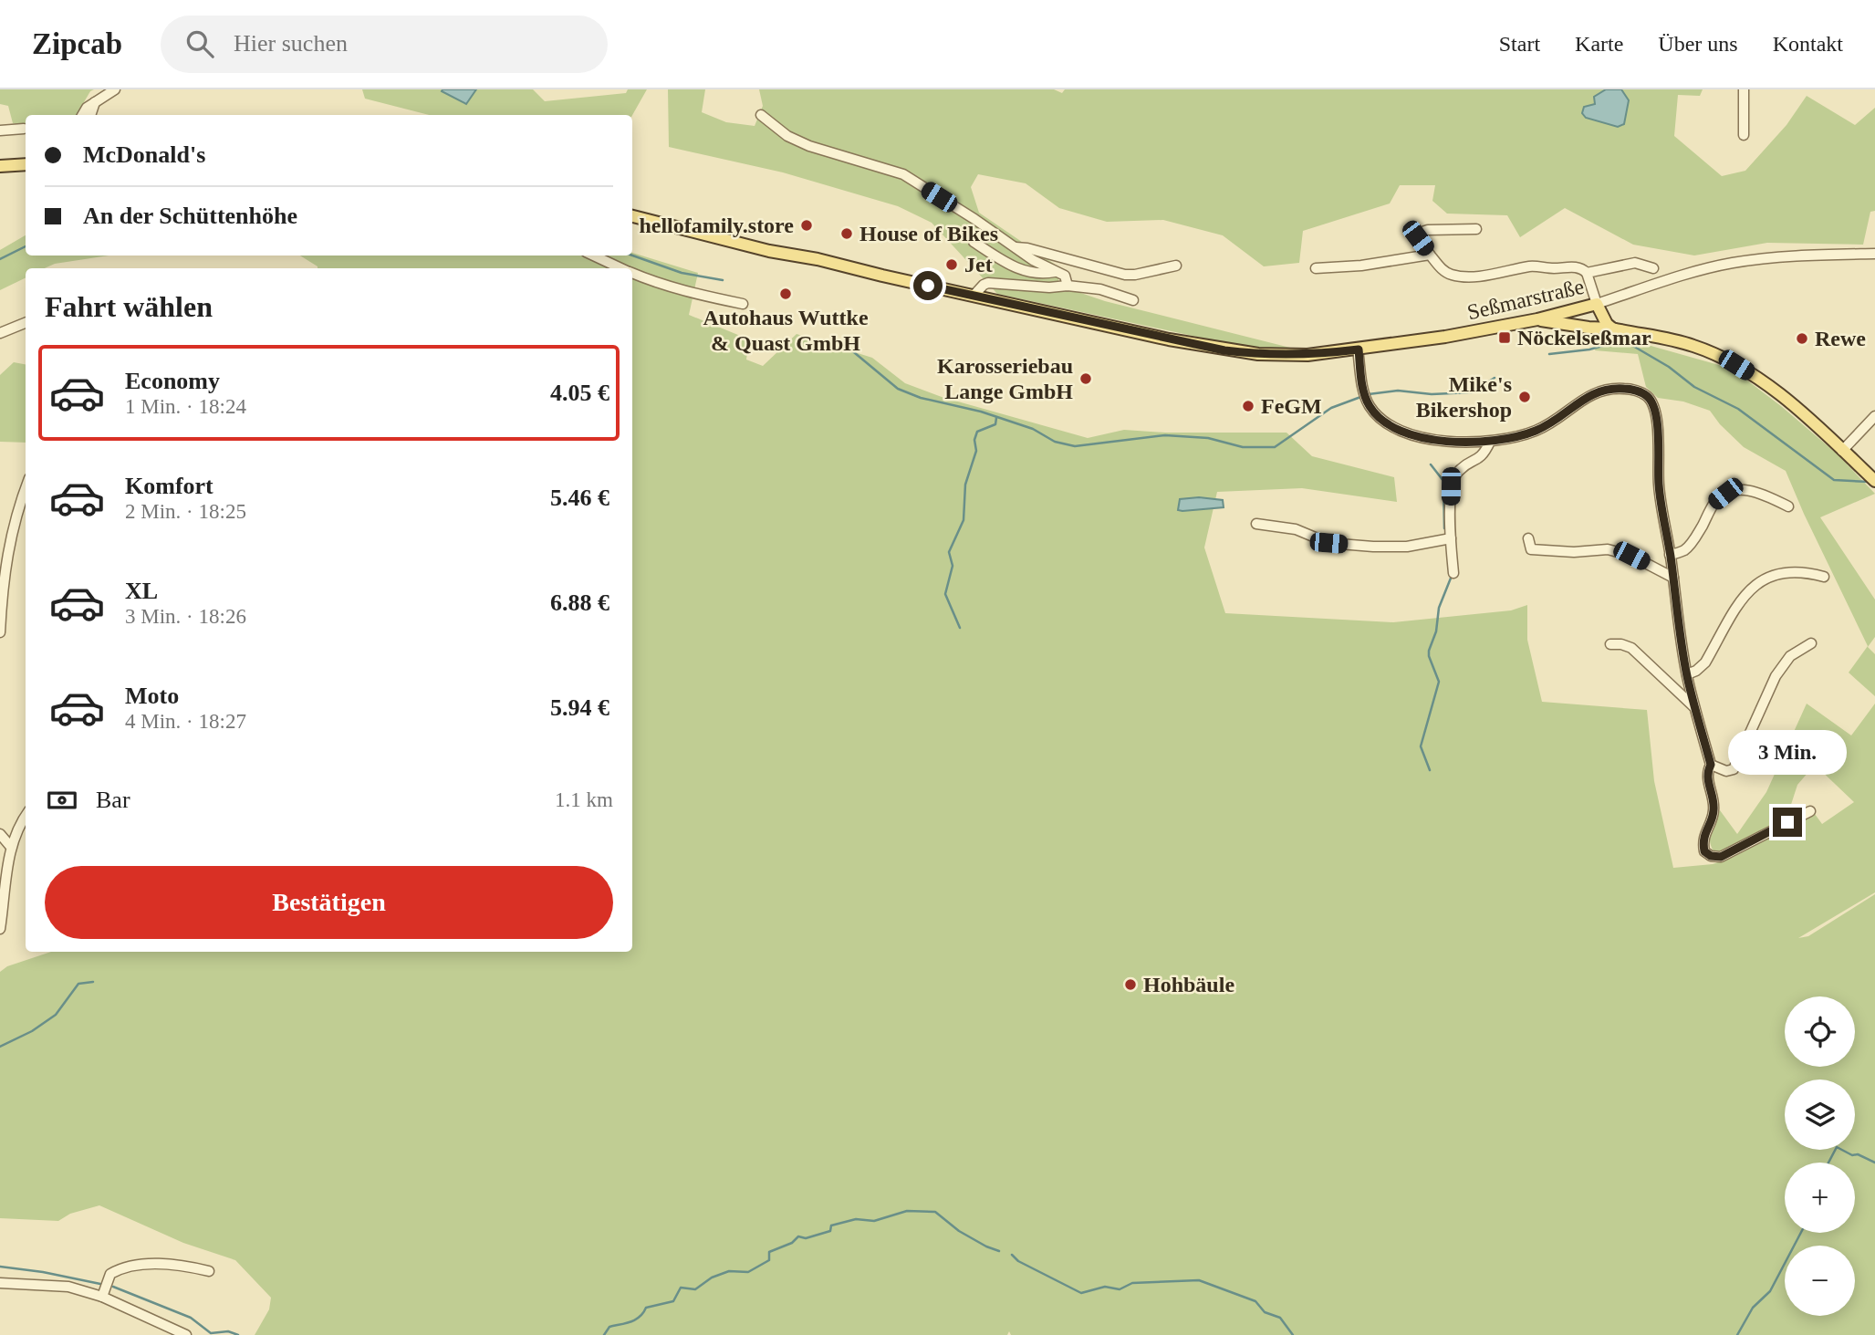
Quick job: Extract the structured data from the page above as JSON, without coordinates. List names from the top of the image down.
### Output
{
  "streets": {
    "main road": ["Seßmarstraße"]
  },
  "places": {
    "other": [
      "hellofamily.store",
      "House of Bikes",
      "Jet",
      "Autohaus Wuttke & Quast GmbH",
      "Rewe",
      "Karosseriebau Lange GmbH",
      "Mike's Bikershop",
      "FeGM",
      "Hohbäule"
    ],
    "transit": ["Nöckelseßmar"]
  },
  "page": {
    "header": "Zipcab",
    "search": "Hier suchen",
    "nav": [
      "Start",
      "Karte",
      "Über uns",
      "Kontakt"
    ],
    "banner": ["McDonald's", "An der Schüttenhöhe"],
    "heading": "Fahrt wählen",
    "list": [
      {
        "name": "Economy",
        "note": "1 Min. · 18:24",
        "value": "4.05 €"
      },
      {
        "name": "Komfort",
        "note": "2 Min. · 18:25",
        "value": "5.46 €"
      },
      {
        "name": "XL",
        "note": "3 Min. · 18:26",
        "value": "6.88 €"
      },
      {
        "name": "Moto",
        "note": "4 Min. · 18:27",
        "value": "5.94 €"
      }
    ],
    "bubble": "3 Min.",
    "pay": ["Bar", "1.1 km"],
    "buttons": "Bestätigen",
    "map_buttons": ["+", "−"]
  }
}
